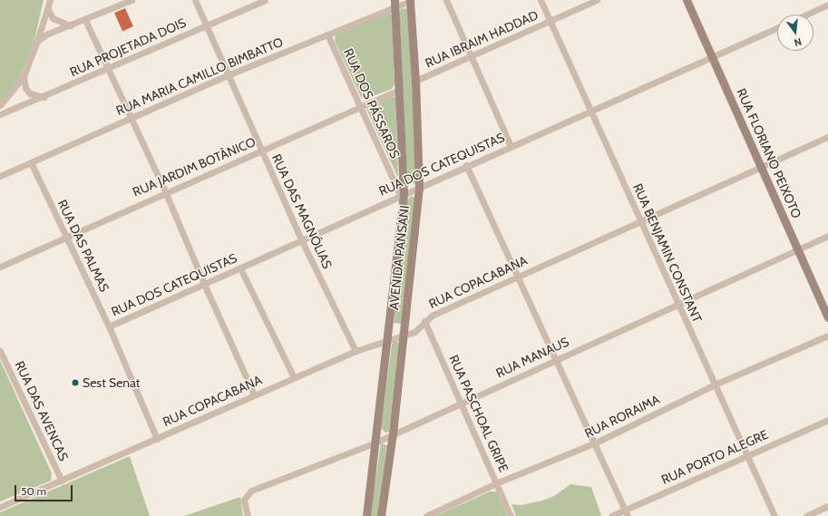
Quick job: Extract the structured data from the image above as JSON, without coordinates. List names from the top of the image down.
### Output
{
  "streets": {
    "main road": ["RUA FLORIANO PEIXOTO", "AVENIDA PANSANI"],
    "street": [
      "RUA IBRAIM HADDAD",
      "RUA PROJETADA DOIS",
      "RUA MARIA CAMILLO BIMBATTO",
      "RUA DOS PÁSSAROS",
      "RUA DOS CATEQUISTAS",
      "RUA JARDIM BOTÂNICO",
      "RUA DAS MAGNÓLIAS",
      "RUA DAS PALMAS",
      "RUA BENJAMIN CONSTANT",
      "RUA COPACABANA",
      "RUA MANAUS",
      "RUA DAS AVENCAS",
      "RUA PASCHOAL GRIPE",
      "RUA RORAIMA",
      "RUA PORTO ALEGRE"
    ]
  },
  "crossings": [
    ["RUA IBRAIM HADDAD", "RUA BENJAMIN CONSTANT"],
    ["RUA IBRAIM HADDAD", "AVENIDA PANSANI"],
    ["RUA PROJETADA DOIS", "RUA DAS MAGNÓLIAS"],
    ["RUA MARIA CAMILLO BIMBATTO", "RUA DOS PÁSSAROS"],
    ["RUA MARIA CAMILLO BIMBATTO", "RUA DAS MAGNÓLIAS"],
    ["RUA MARIA CAMILLO BIMBATTO", "RUA DAS PALMAS"],
    ["RUA MARIA CAMILLO BIMBATTO", "AVENIDA PANSANI"],
    ["RUA DOS PÁSSAROS", "RUA DOS CATEQUISTAS"],
    ["RUA DOS PÁSSAROS", "RUA JARDIM BOTÂNICO"],
    ["RUA DOS PÁSSAROS", "AVENIDA PANSANI"],
    ["RUA FLORIANO PEIXOTO", "RUA DOS CATEQUISTAS"],
    ["RUA FLORIANO PEIXOTO", "RUA COPACABANA"],
    ["RUA FLORIANO PEIXOTO", "RUA MANAUS"],
    ["RUA DOS CATEQUISTAS", "RUA DAS MAGNÓLIAS"],
    ["RUA DOS CATEQUISTAS", "RUA DAS PALMAS"],
    ["RUA DOS CATEQUISTAS", "RUA BENJAMIN CONSTANT"],
    ["RUA DOS CATEQUISTAS", "AVENIDA PANSANI"],
    ["RUA JARDIM BOTÂNICO", "RUA DAS MAGNÓLIAS"],
    ["RUA JARDIM BOTÂNICO", "RUA DAS PALMAS"],
    ["RUA JARDIM BOTÂNICO", "AVENIDA PANSANI"],
    ["RUA DAS MAGNÓLIAS", "RUA COPACABANA"],
    ["RUA DAS PALMAS", "RUA COPACABANA"],
    ["RUA BENJAMIN CONSTANT", "RUA COPACABANA"],
    ["RUA BENJAMIN CONSTANT", "RUA MANAUS"],
    ["RUA BENJAMIN CONSTANT", "RUA RORAIMA"],
    ["RUA BENJAMIN CONSTANT", "RUA PORTO ALEGRE"],
    ["AVENIDA PANSANI", "RUA COPACABANA"],
    ["AVENIDA PANSANI", "RUA MANAUS"],
    ["RUA COPACABANA", "RUA DAS AVENCAS"],
    ["RUA COPACABANA", "RUA PASCHOAL GRIPE"],
    ["RUA MANAUS", "RUA PASCHOAL GRIPE"],
    ["RUA PASCHOAL GRIPE", "RUA RORAIMA"]
  ],
  "places": ["Sest Senat"],
  "scale_bar": "50 m",
  "north": "bottom"
}
